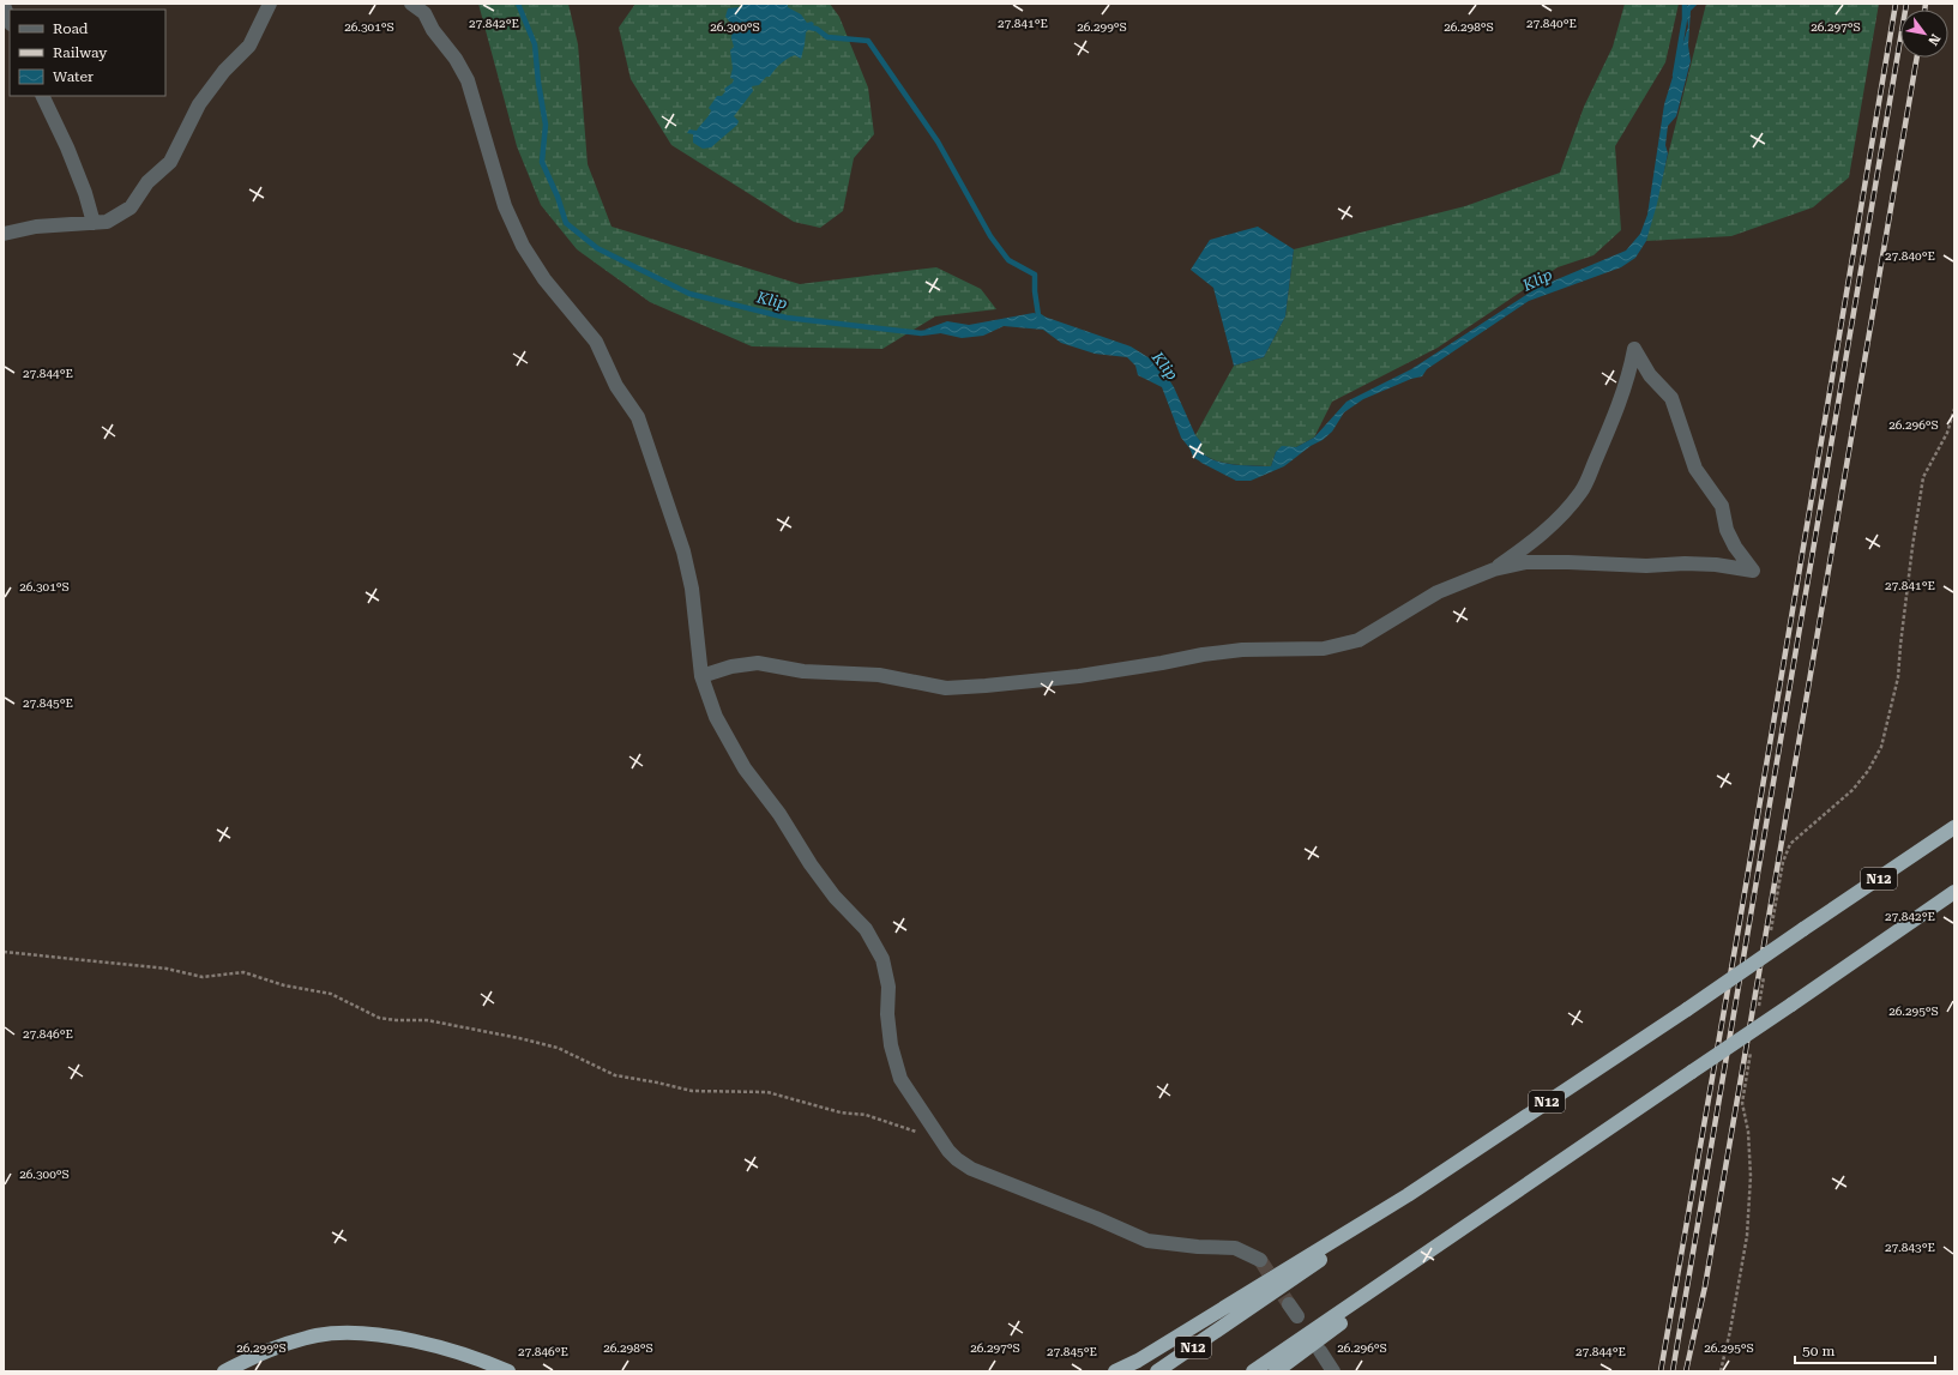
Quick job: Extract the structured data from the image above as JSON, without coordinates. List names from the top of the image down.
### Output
{
  "streets": {
    "highway": ["N12"]
  },
  "water": ["Klip"],
  "legend": ["Road", "Railway", "Water"],
  "scale_bar": "50 m",
  "north": "bottom right",
  "coordinates": [
    "27.841°E",
    "27.840°E",
    "27.842°E",
    "26.301°S",
    "26.300°S",
    "26.299°S",
    "26.298°S",
    "26.297°S",
    "27.844°E",
    "26.296°S",
    "27.845°E",
    "26.295°S",
    "27.846°E",
    "27.843°E"
  ]
}
